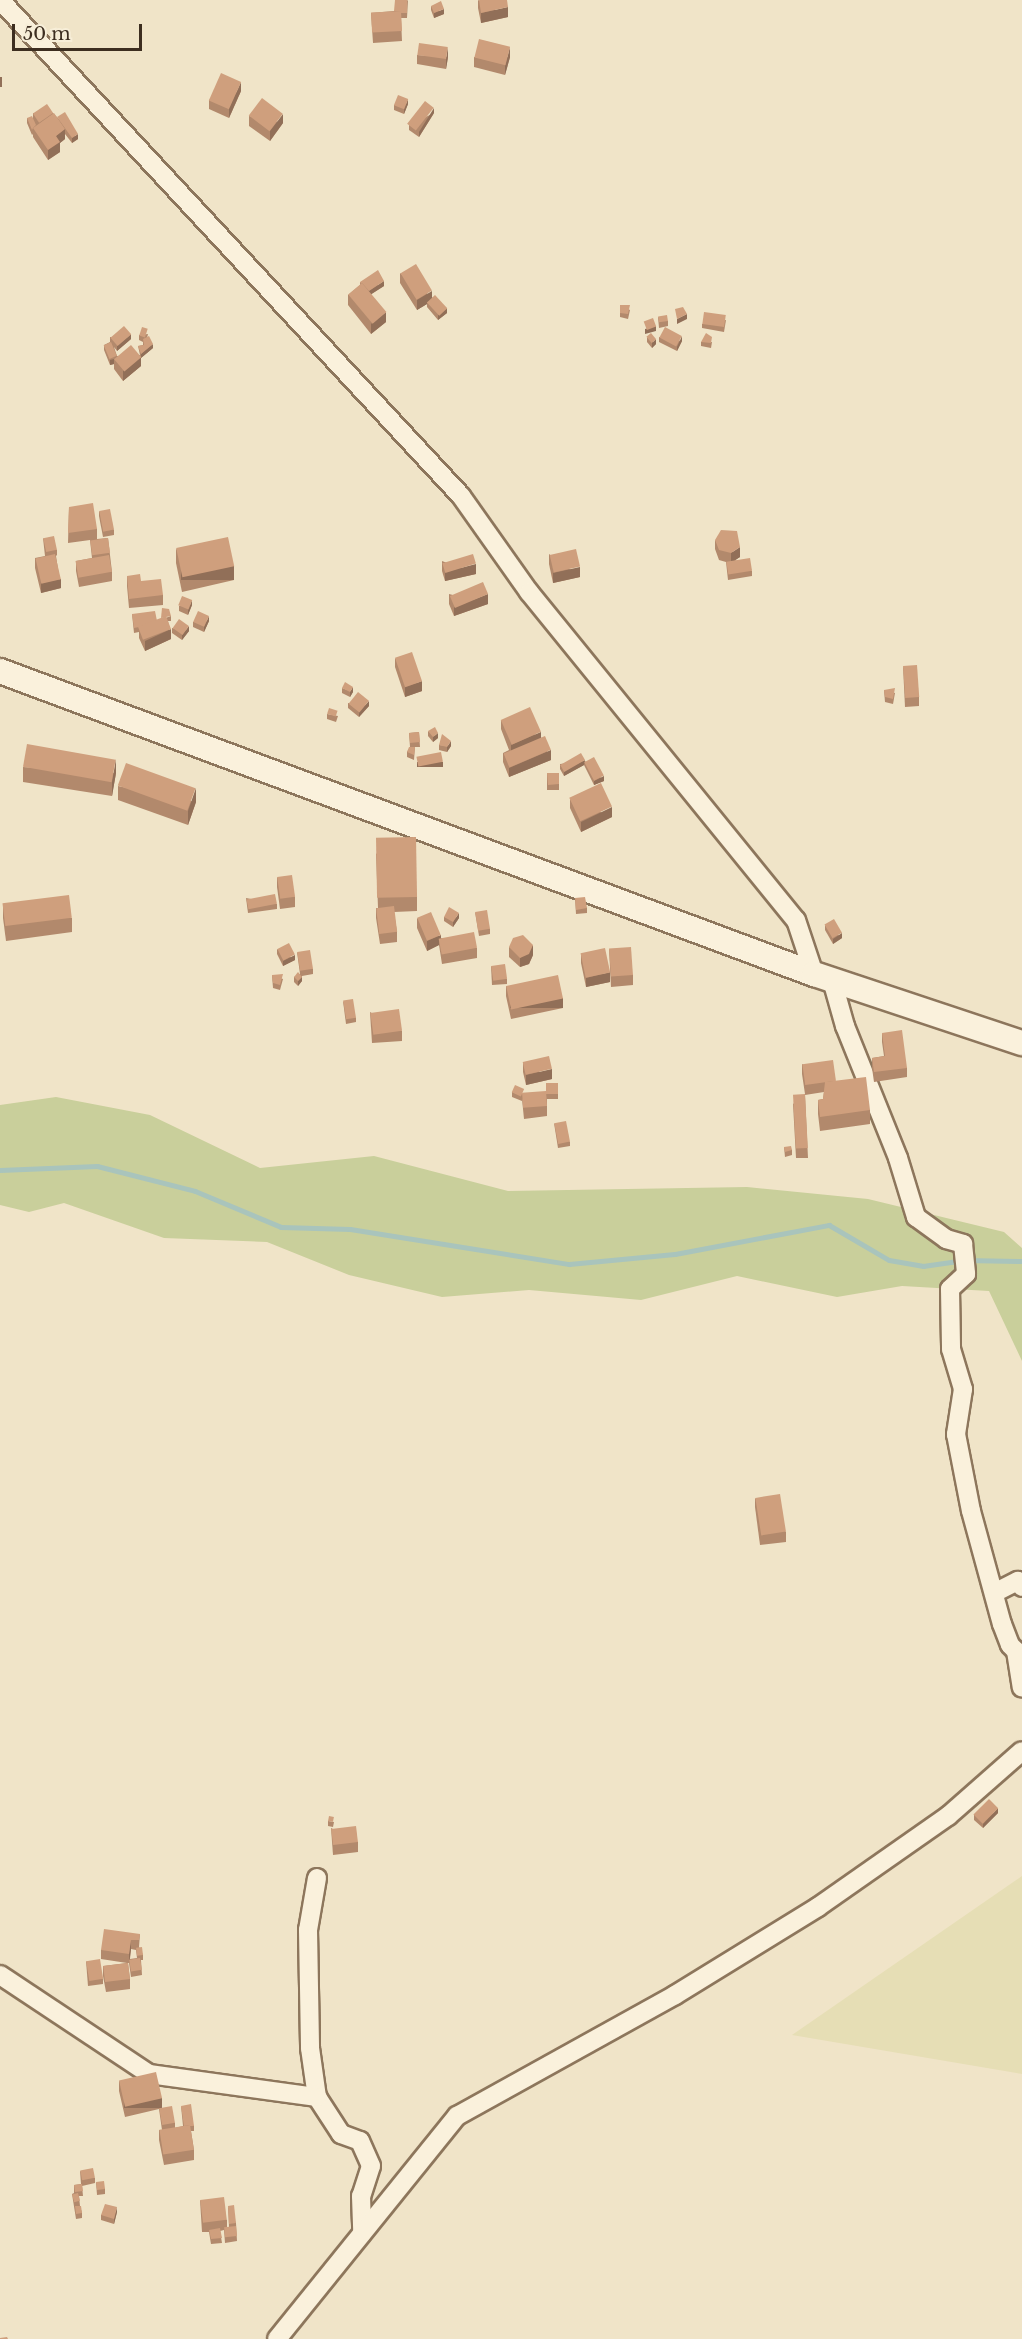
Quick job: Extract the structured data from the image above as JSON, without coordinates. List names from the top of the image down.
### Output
{
  "scale_bar": "50 m"
}
